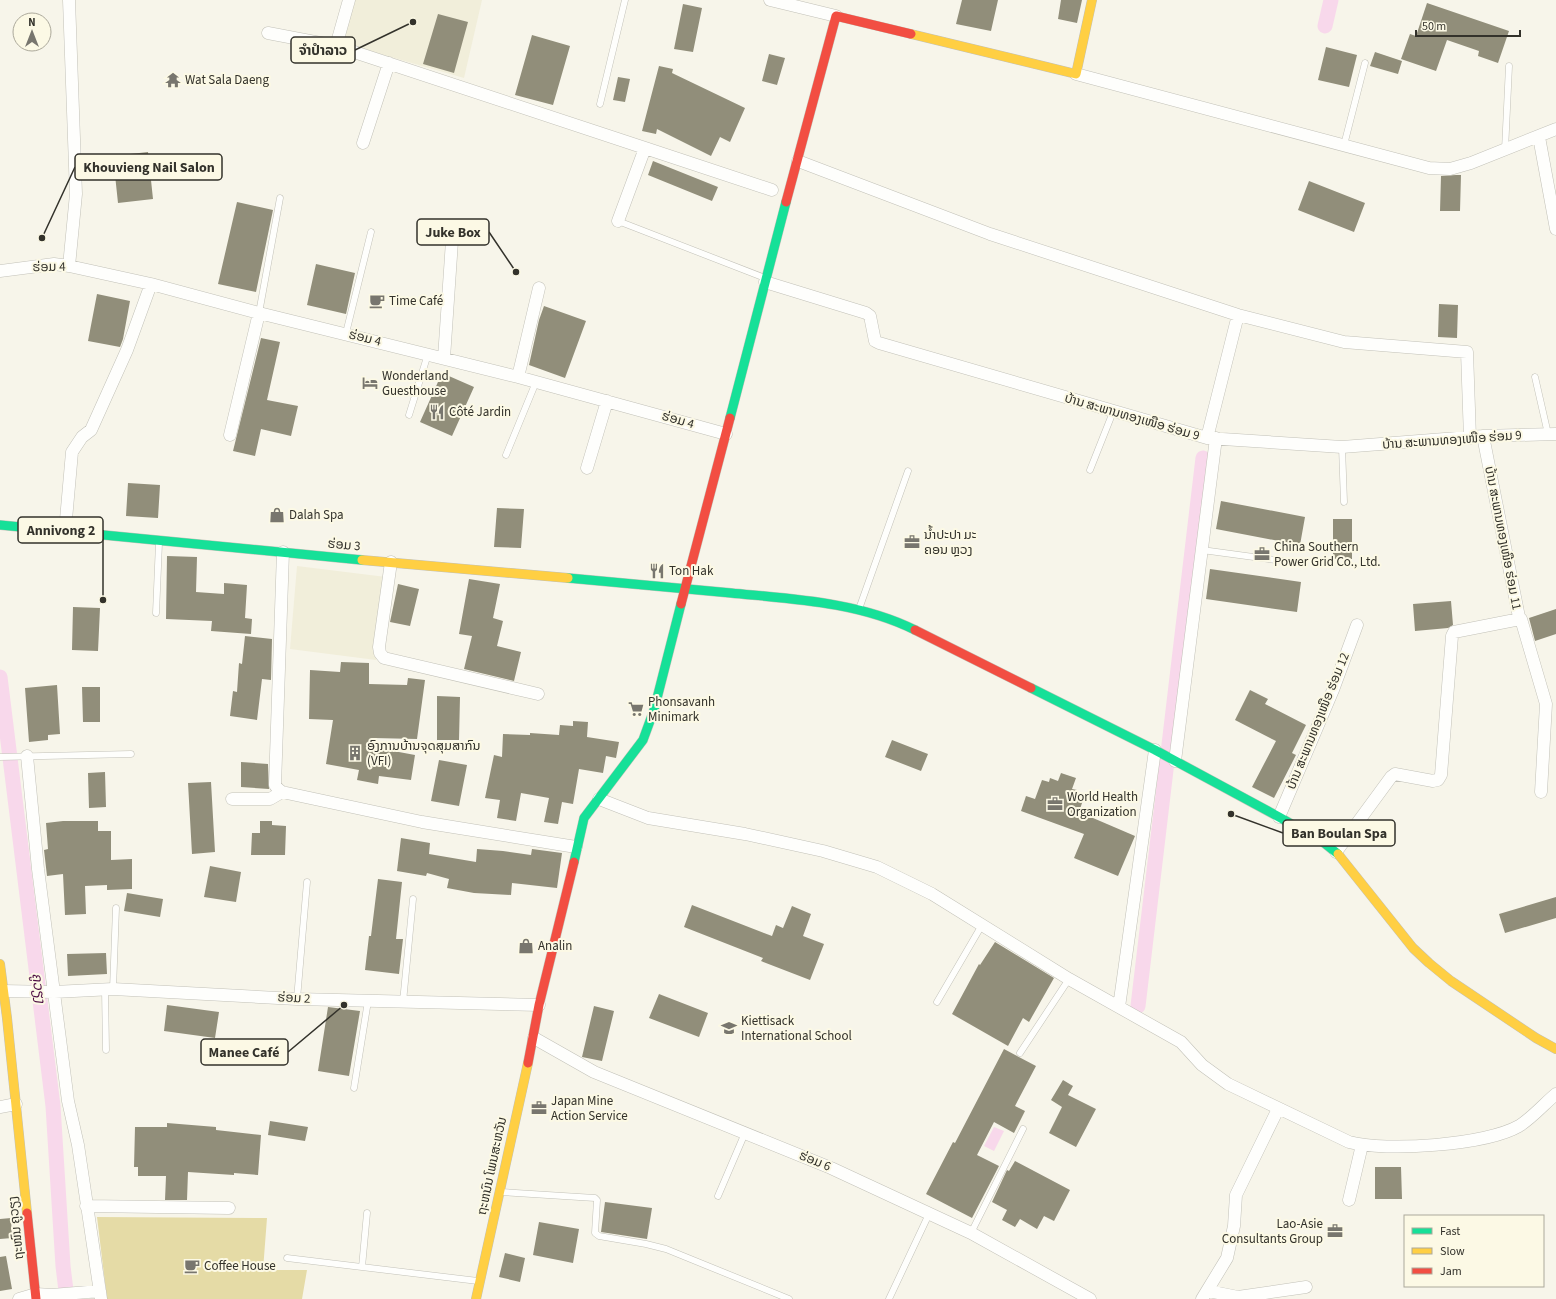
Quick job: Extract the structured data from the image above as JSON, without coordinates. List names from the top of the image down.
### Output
{
  "streets": {
    "street": [
      "ຮ່ອມ 4",
      "ບ້ານ ສະພານທອງເໜືອ ຮ່ອມ 9",
      "ບ້ານ ສະພານທອງເໜືອ ຮ່ອມ 11",
      "ຮ່ອມ 3",
      "ບ້ານ ສະພານທອງເໜືອ ຮ່ອມ 12",
      "ຮ່ອມ 2",
      "ຮ່ອມ 6",
      "ຖະຫນົນ ໂພນສະຫວັນ",
      "ຖະໜົນ ຄູວຽງ"
    ]
  },
  "crossings": [
    ["ຮ່ອມ 4", "ຖະຫນົນ ໂພນສະຫວັນ"],
    ["ບ້ານ ສະພານທອງເໜືອ ຮ່ອມ 9", "ບ້ານ ສະພານທອງເໜືອ ຮ່ອມ 11"],
    ["ບ້ານ ສະພານທອງເໜືອ ຮ່ອມ 9", "ຖະຫນົນ ໂພນສະຫວັນ"],
    ["ບ້ານ ສະພານທອງເໜືອ ຮ່ອມ 11", "ຮ່ອມ 3"],
    ["ຮ່ອມ 3", "ບ້ານ ສະພານທອງເໜືອ ຮ່ອມ 12"],
    ["ຮ່ອມ 3", "ຖະຫນົນ ໂພນສະຫວັນ"],
    ["ຮ່ອມ 2", "ຖະຫນົນ ໂພນສະຫວັນ"],
    ["ຮ່ອມ 2", "ຖະໜົນ ຄູວຽງ"],
    ["ຮ່ອມ 6", "ຖະຫນົນ ໂພນສະຫວັນ"]
  ],
  "water": ["ຄູວຽງ"],
  "places": {
    "other": [
      "ຈຳປຳລາວ",
      "Khouvieng Nail Salon",
      "Juke Box",
      "Annivong 2",
      "Ban Boulan Spa",
      "Manee Café"
    ],
    "temple": ["Wat Sala Daeng"],
    "cafe": ["Time Café", "Coffee House"],
    "hotel": ["Wonderland Guesthouse"],
    "restaurant": ["Côté Jardin", "Ton Hak"],
    "shop": ["Dalah Spa", "Analin"],
    "office": [
      "ນ້ຳປະປາ ມະ ຄອນ ຫຼວງ",
      "China Southern Power Grid Co., Ltd.",
      "World Health Organization",
      "Japan Mine Action Service",
      "Lao-Asie Consultants Group"
    ],
    "supermarket": ["Phonsavanh Minimark"],
    "building": ["ອົງການບ້ານຈຸດສຸມສາກົນ (VFI)"],
    "school or university": ["Kiettisack International School"]
  },
  "legend": ["Fast", "Slow", "Jam"],
  "scale_bar": "50 m",
  "north": "top"
}
